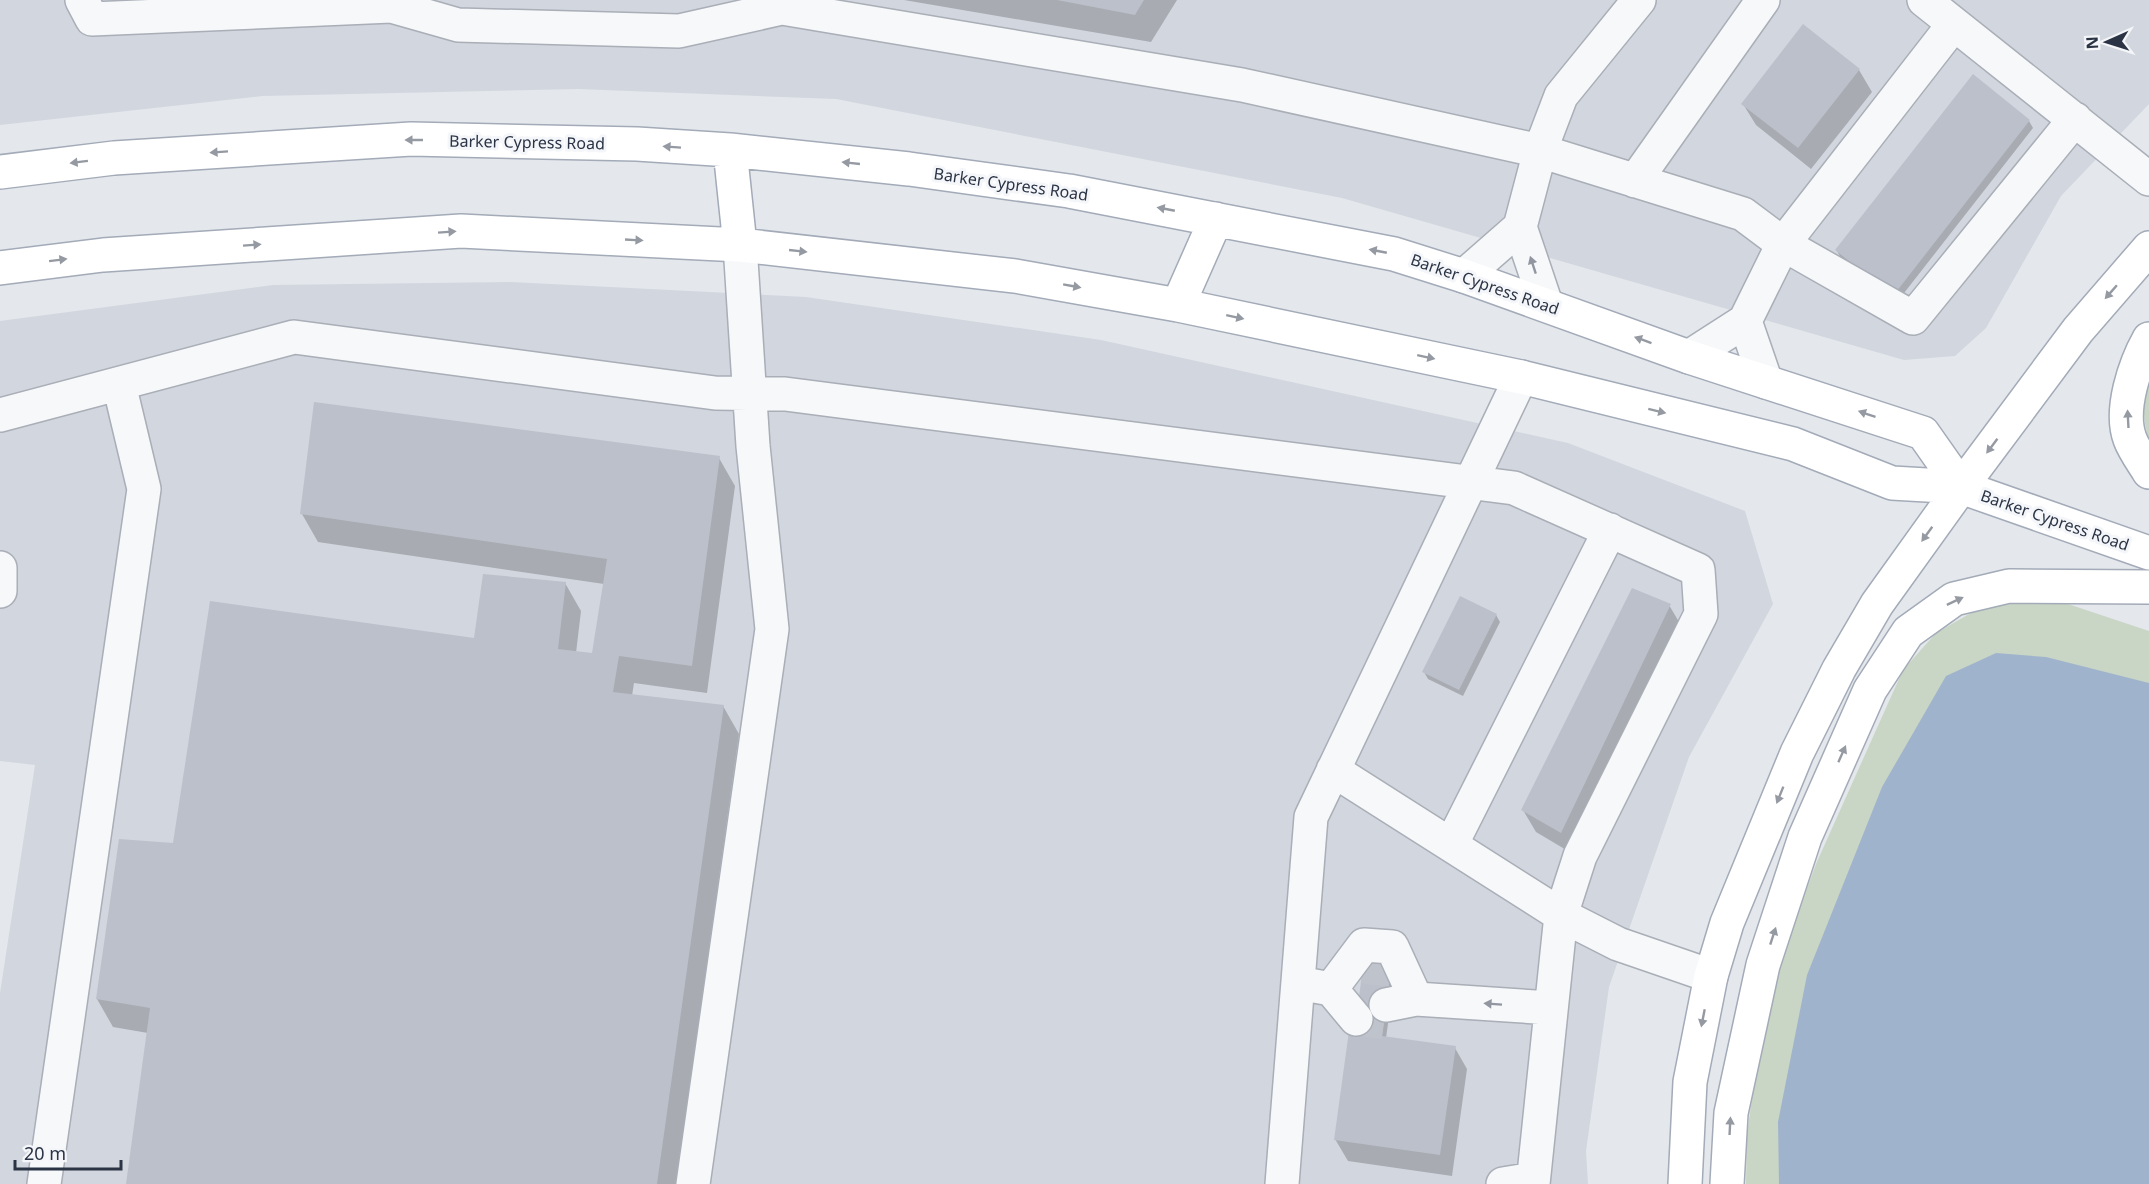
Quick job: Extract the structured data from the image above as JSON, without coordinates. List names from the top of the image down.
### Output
{
  "streets": {
    "main road": ["Barker Cypress Road"]
  },
  "scale_bar": "20 m",
  "north": "left"
}
